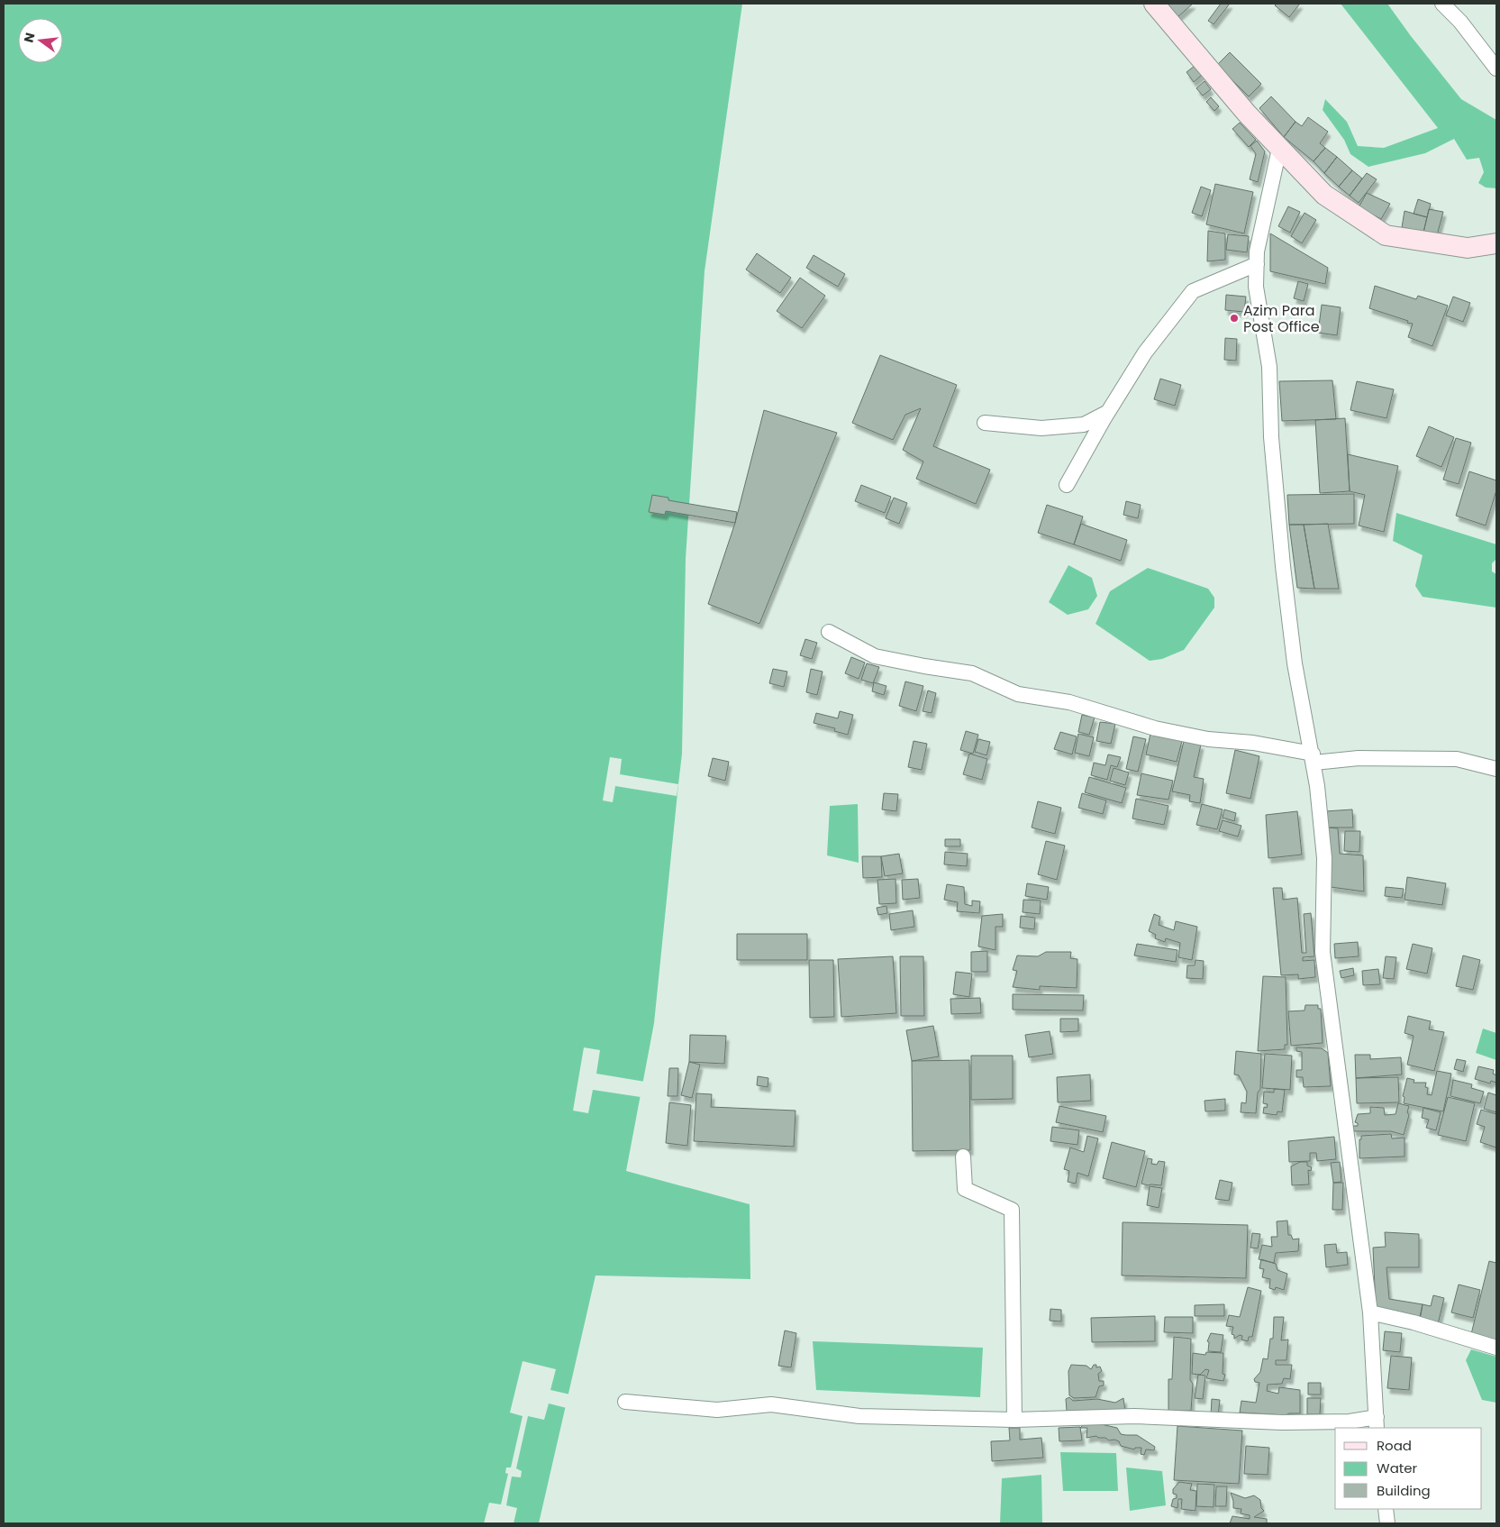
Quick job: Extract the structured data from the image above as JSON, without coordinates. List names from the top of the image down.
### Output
{
  "places": ["Azim Para Post Office"],
  "legend": ["Road", "Water", "Building"],
  "north": "left"
}
